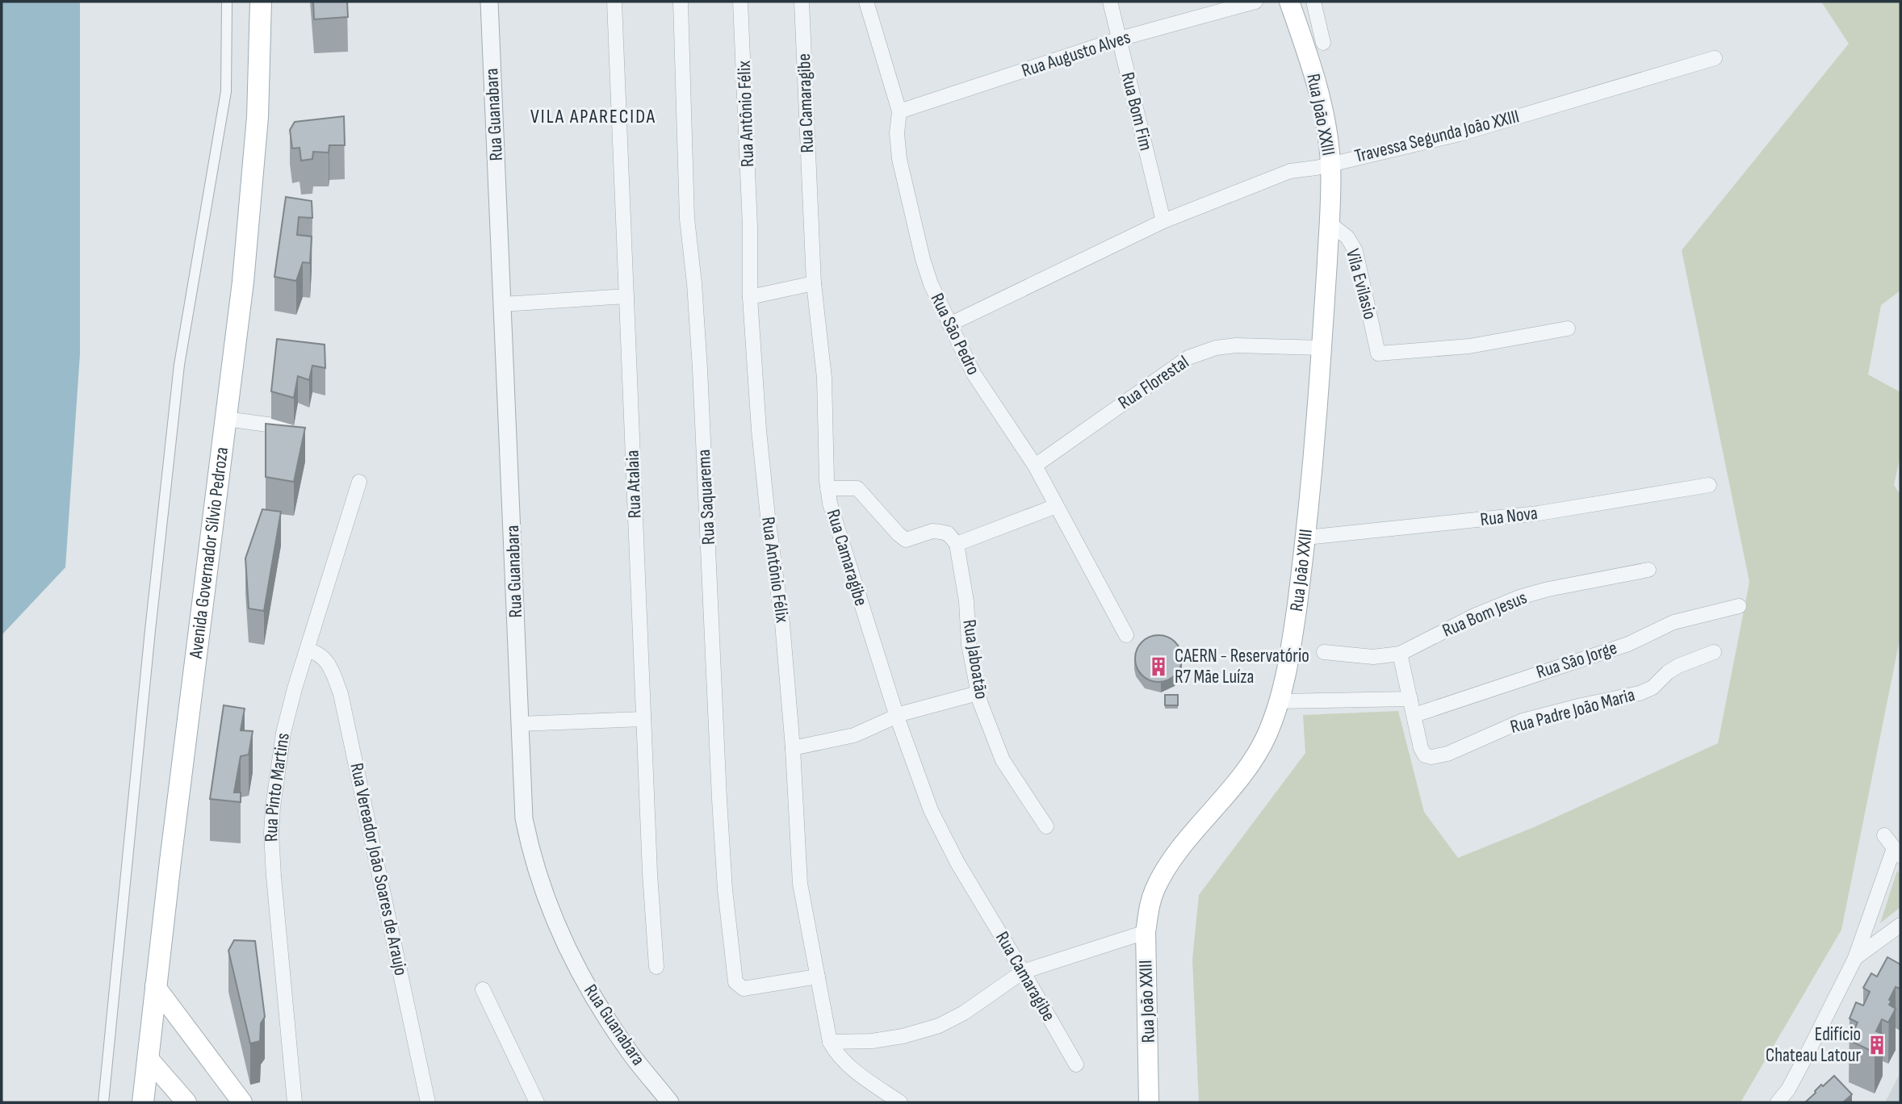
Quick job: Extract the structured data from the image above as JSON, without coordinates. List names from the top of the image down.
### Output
{
  "streets": {
    "main road": ["Rua João XXIII", "Avenida Governador Sílvio Pedroza"],
    "street": [
      "Rua Augusto Alves",
      "Rua Camaragibe",
      "Rua Bom Fim",
      "Rua Antônio Félix",
      "Rua Guanabara",
      "Travessa Segunda João XXIII",
      "Vila Evilasio",
      "Rua São Pedro",
      "Rua Florestal",
      "Rua Atalaia",
      "Rua Saquarema",
      "Rua Nova",
      "Rua Bom Jesus",
      "Rua Jaboatão",
      "Rua São Jorge",
      "Rua Padre João Maria",
      "Rua Pinto Martins",
      "Rua Vereador João Soares de Araujo"
    ]
  },
  "crossings": [
    ["Rua Augusto Alves", "Rua Bom Fim"],
    ["Rua Augusto Alves", "Rua São Pedro"],
    ["Rua Bom Fim", "Travessa Segunda João XXIII"],
    ["Rua Antônio Félix", "Rua Saquarema"],
    ["Rua João XXIII", "Travessa Segunda João XXIII"],
    ["Rua João XXIII", "Vila Evilasio"],
    ["Rua João XXIII", "Rua Florestal"],
    ["Rua João XXIII", "Rua Nova"],
    ["Travessa Segunda João XXIII", "Rua São Pedro"],
    ["Rua São Pedro", "Rua Florestal"],
    ["Rua São Jorge", "Rua Padre João Maria"],
    ["Rua Pinto Martins", "Rua Vereador João Soares de Araujo"]
  ],
  "districts": ["VILA APARECIDA"],
  "places": {
    "building": ["CAERN - Reservatório R7 Mãe Luíza", "Edifício Chateau Latour"]
  }
}
